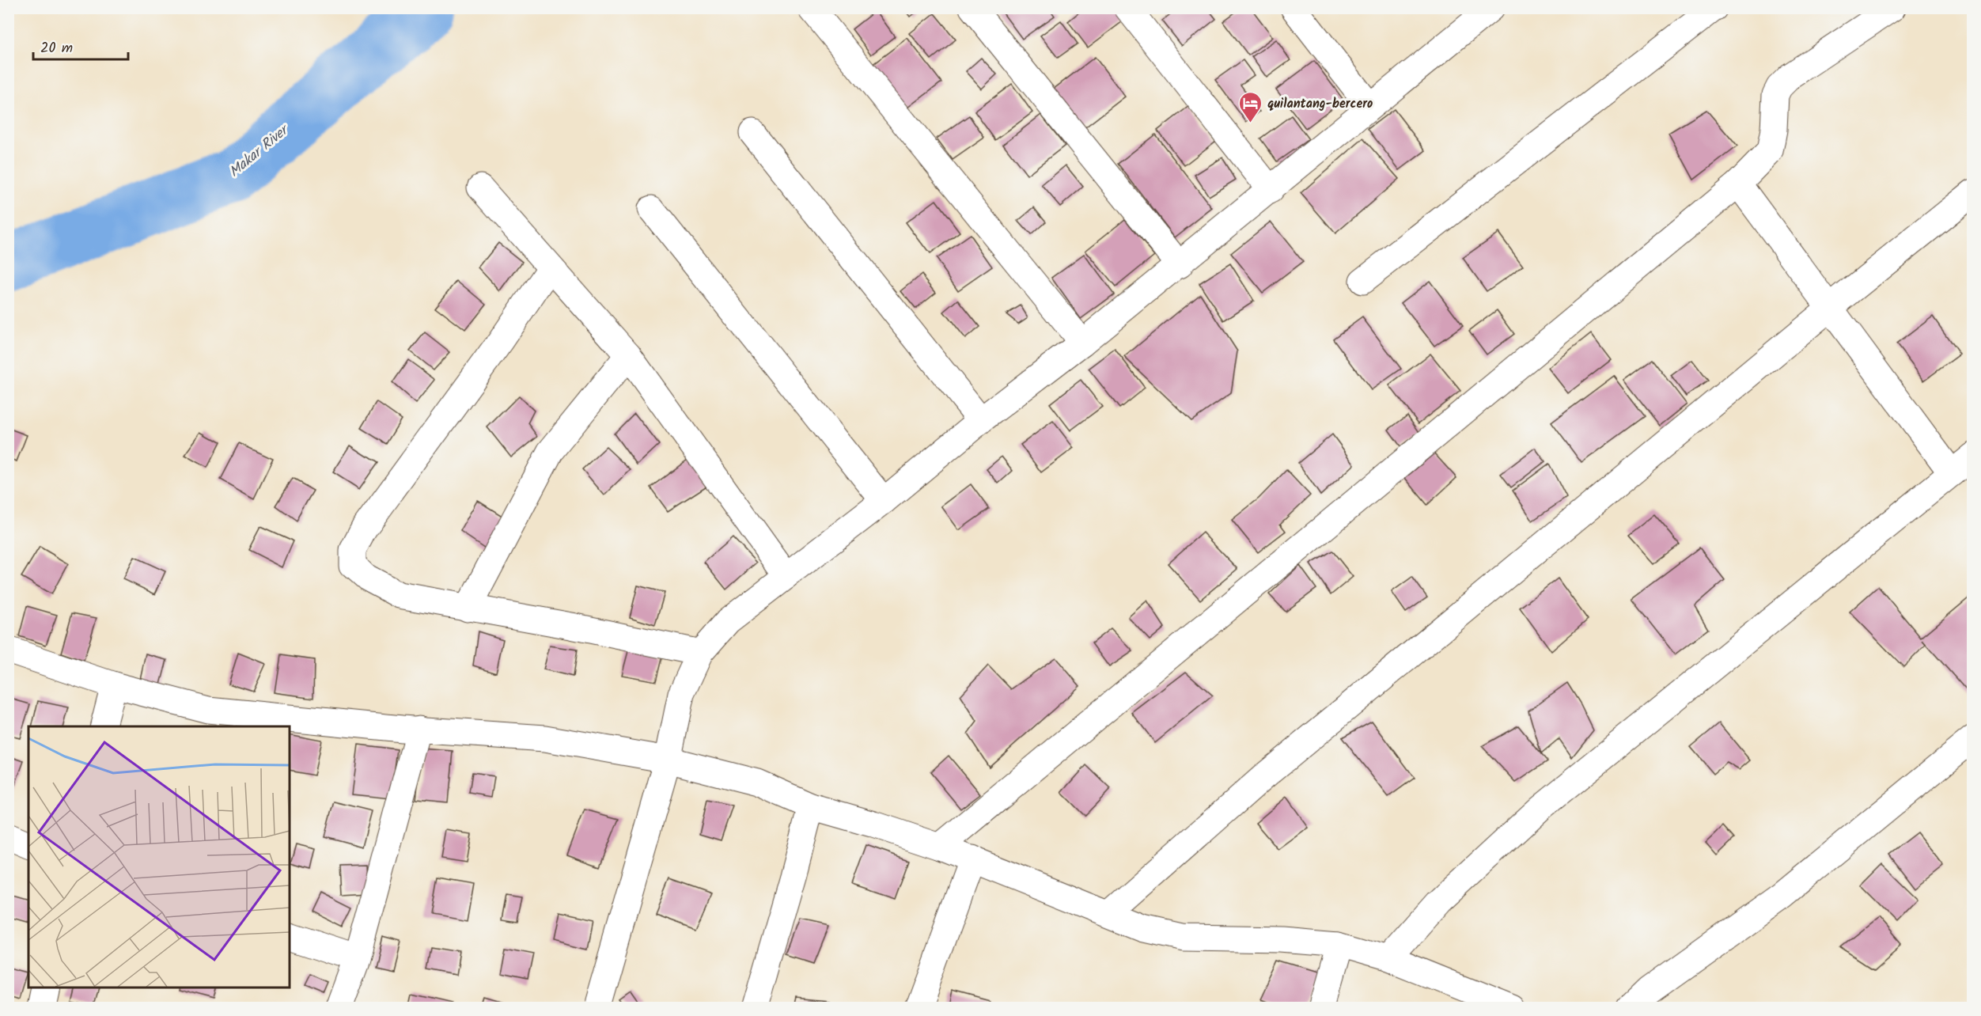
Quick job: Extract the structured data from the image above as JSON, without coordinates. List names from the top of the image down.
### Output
{
  "water": ["Makar River"],
  "places": {
    "hotel": ["quilantang-bercero"]
  },
  "scale_bar": "20 m"
}
